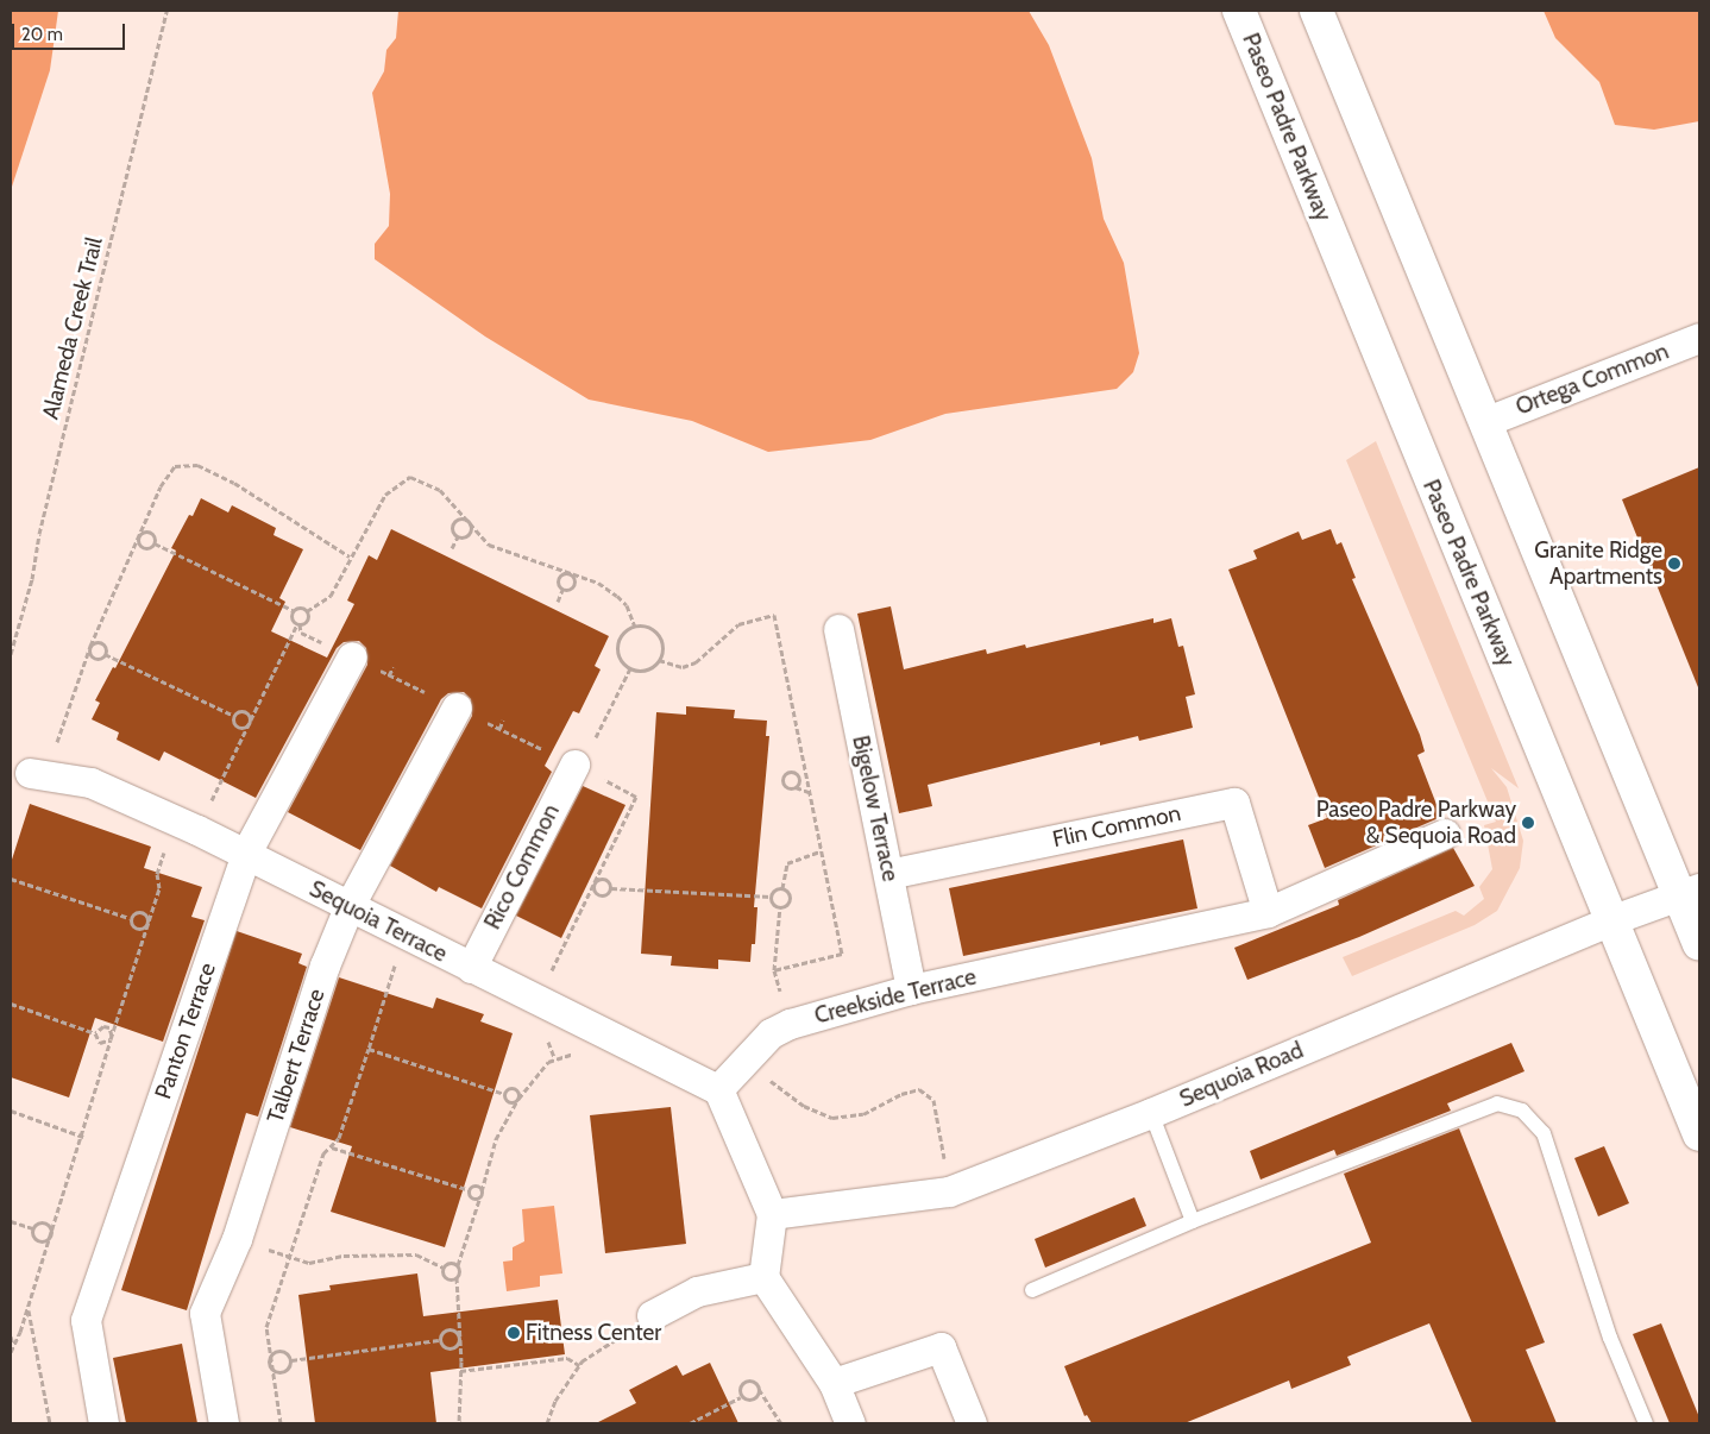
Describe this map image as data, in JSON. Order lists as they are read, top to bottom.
{
  "streets": {
    "main road": ["Paseo Padre Parkway"],
    "street": [
      "Ortega Common",
      "Bigelow Terrace",
      "Flin Common",
      "Rico Common",
      "Sequoia Terrace",
      "Creekside Terrace",
      "Panton Terrace",
      "Talbert Terrace",
      "Sequoia Road"
    ],
    "path": ["Alameda Creek Trail"]
  },
  "crossings": [
    ["Paseo Padre Parkway", "Sequoia Road"],
    ["Bigelow Terrace", "Flin Common"],
    ["Bigelow Terrace", "Creekside Terrace"],
    ["Flin Common", "Creekside Terrace"],
    ["Rico Common", "Sequoia Terrace"],
    ["Sequoia Terrace", "Creekside Terrace"],
    ["Sequoia Terrace", "Panton Terrace"],
    ["Sequoia Terrace", "Talbert Terrace"]
  ],
  "places": ["Granite Ridge Apartments", "Paseo Padre Parkway & Sequoia Road", "Fitness Center"],
  "scale_bar": "20 m"
}
